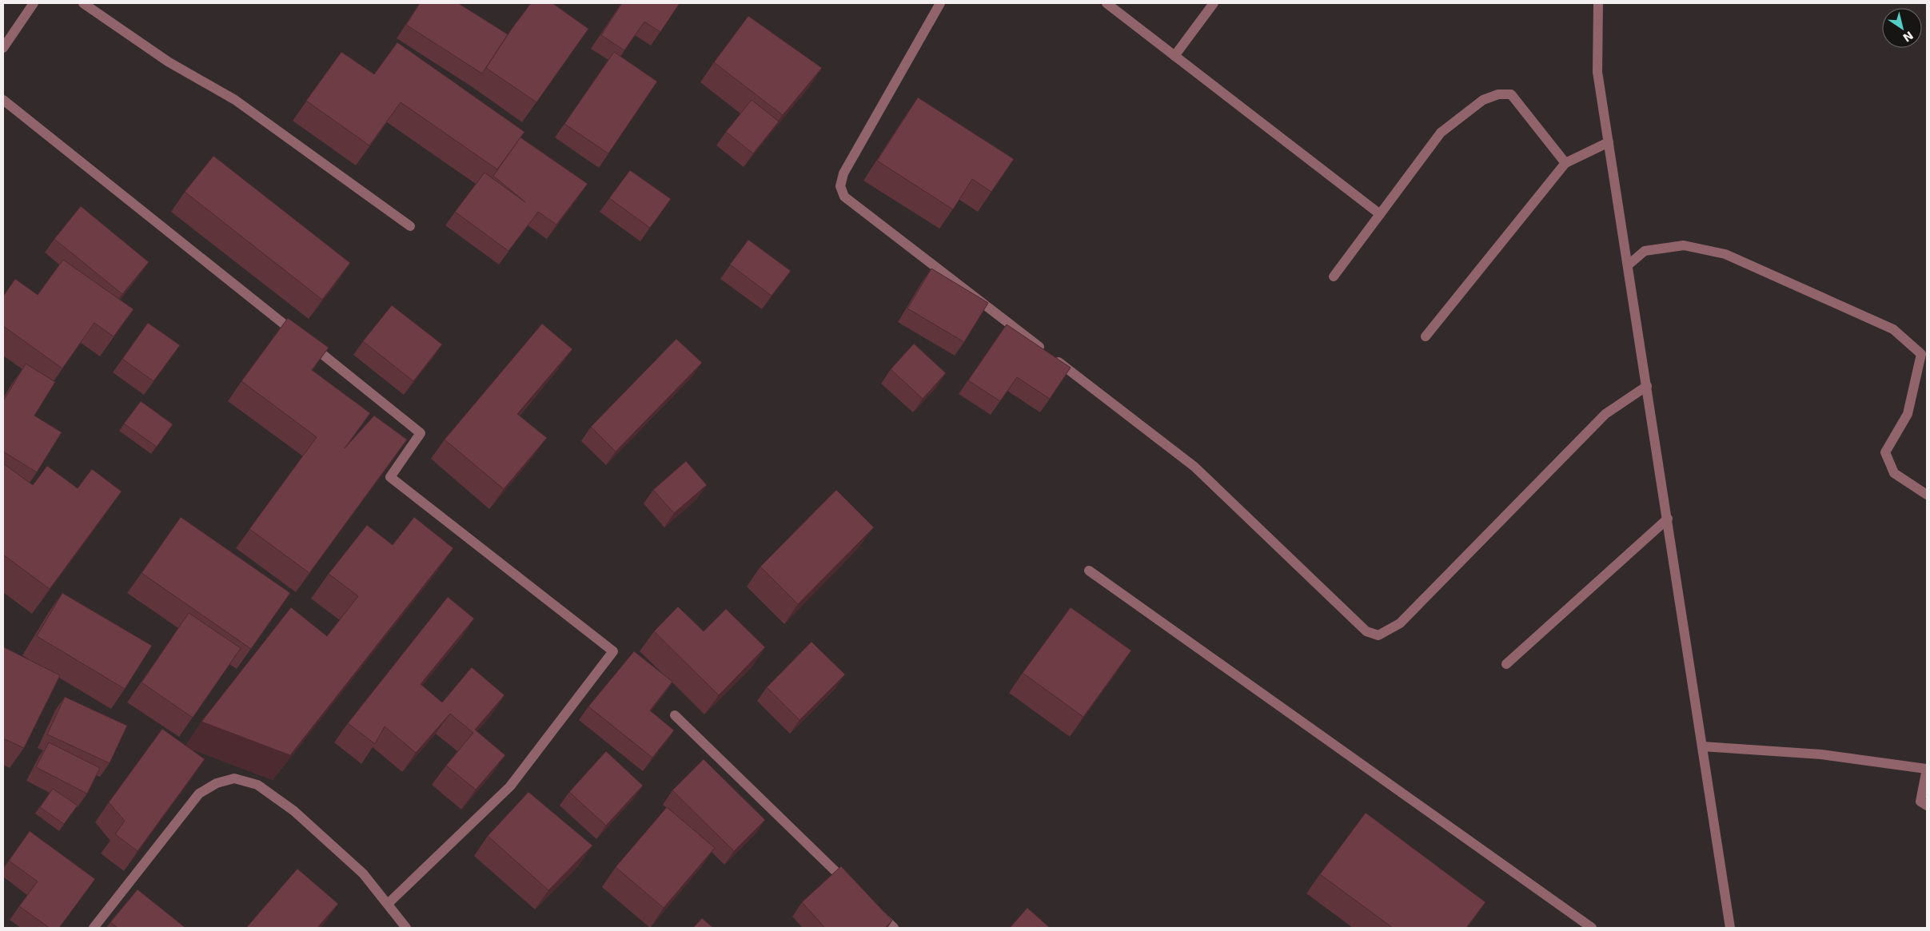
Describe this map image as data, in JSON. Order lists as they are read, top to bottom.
{
  "north": "bottom right"
}
